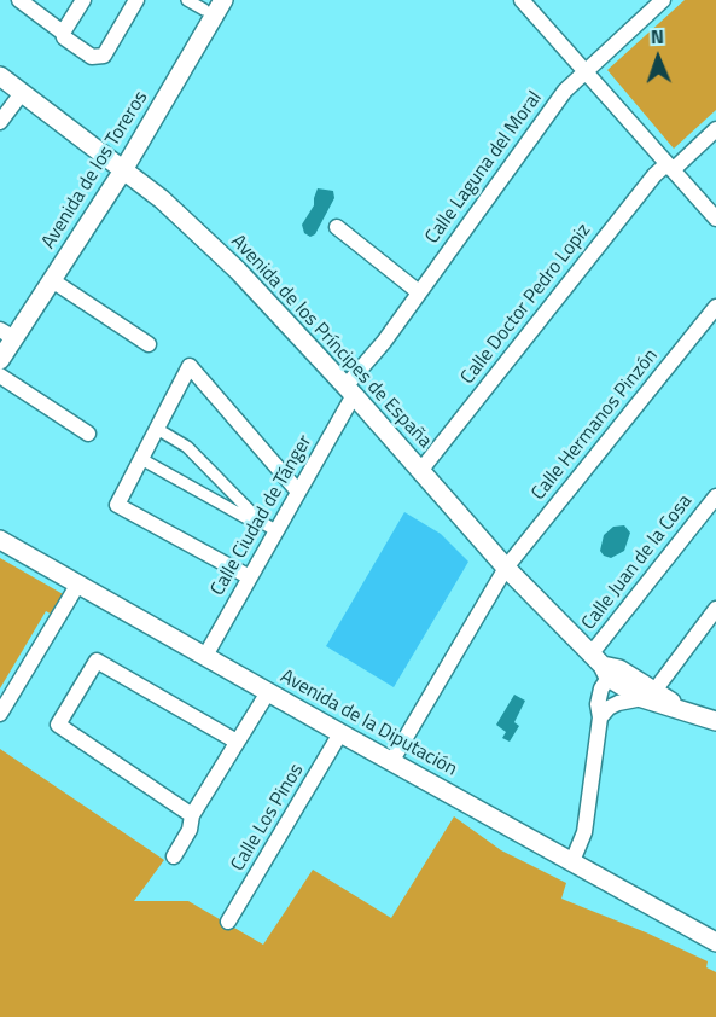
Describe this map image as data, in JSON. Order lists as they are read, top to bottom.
{
  "streets": {
    "street": [
      "Calle Laguna del Moral",
      "Avenida de los Toreros",
      "Calle Doctor Pedro Lopiz",
      "Avenida de los Príncipes de España",
      "Calle Hermanos Pinzón",
      "Calle Ciudad de Tánger",
      "Calle Juan de la Cosa",
      "Avenida de la Diputación",
      "Calle Los Pinos"
    ]
  },
  "crossings": [
    ["Calle Laguna del Moral", "Avenida de los Príncipes de España"],
    ["Calle Laguna del Moral", "Calle Ciudad de Tánger"],
    ["Avenida de los Toreros", "Avenida de los Príncipes de España"],
    ["Calle Doctor Pedro Lopiz", "Avenida de los Príncipes de España"],
    ["Avenida de los Príncipes de España", "Calle Hermanos Pinzón"],
    ["Avenida de los Príncipes de España", "Calle Ciudad de Tánger"],
    ["Avenida de los Príncipes de España", "Calle Juan de la Cosa"],
    ["Calle Hermanos Pinzón", "Avenida de la Diputación"],
    ["Calle Ciudad de Tánger", "Avenida de la Diputación"],
    ["Avenida de la Diputación", "Calle Los Pinos"]
  ],
  "north": "top"
}
